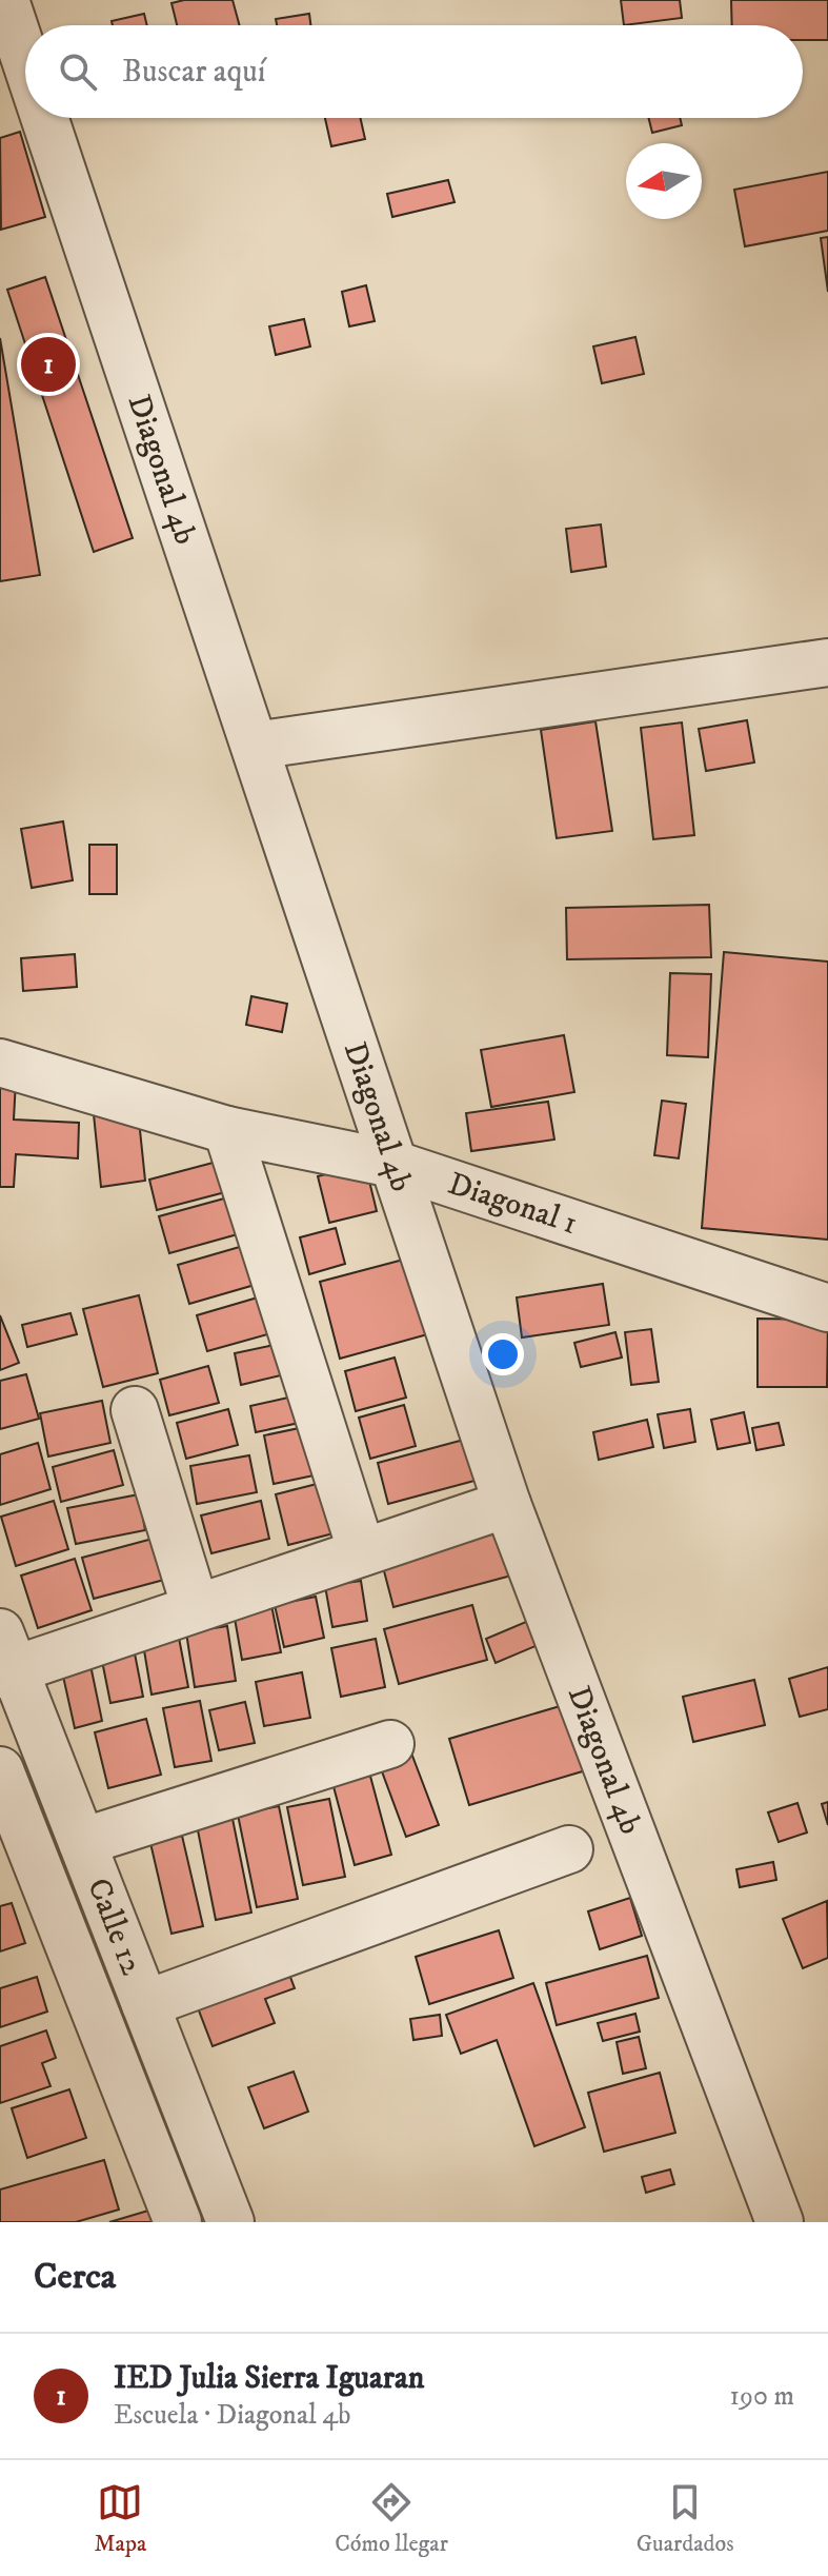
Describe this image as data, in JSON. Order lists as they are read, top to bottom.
{
  "streets": {
    "street": ["Diagonal 4b", "Diagonal 1", "Calle 12"]
  },
  "crossings": [
    ["Diagonal 4b", "Diagonal 1"]
  ],
  "north": "left",
  "page": {
    "search": "Buscar aquí",
    "pins": "1",
    "heading": "Cerca",
    "list": [
      {
        "mark": "1",
        "name": "IED Julia Sierra Iguaran",
        "note": "Escuela · Diagonal 4b",
        "value": "190 m"
      }
    ],
    "nav": ["Mapa", "Cómo llegar", "Guardados"]
  }
}
